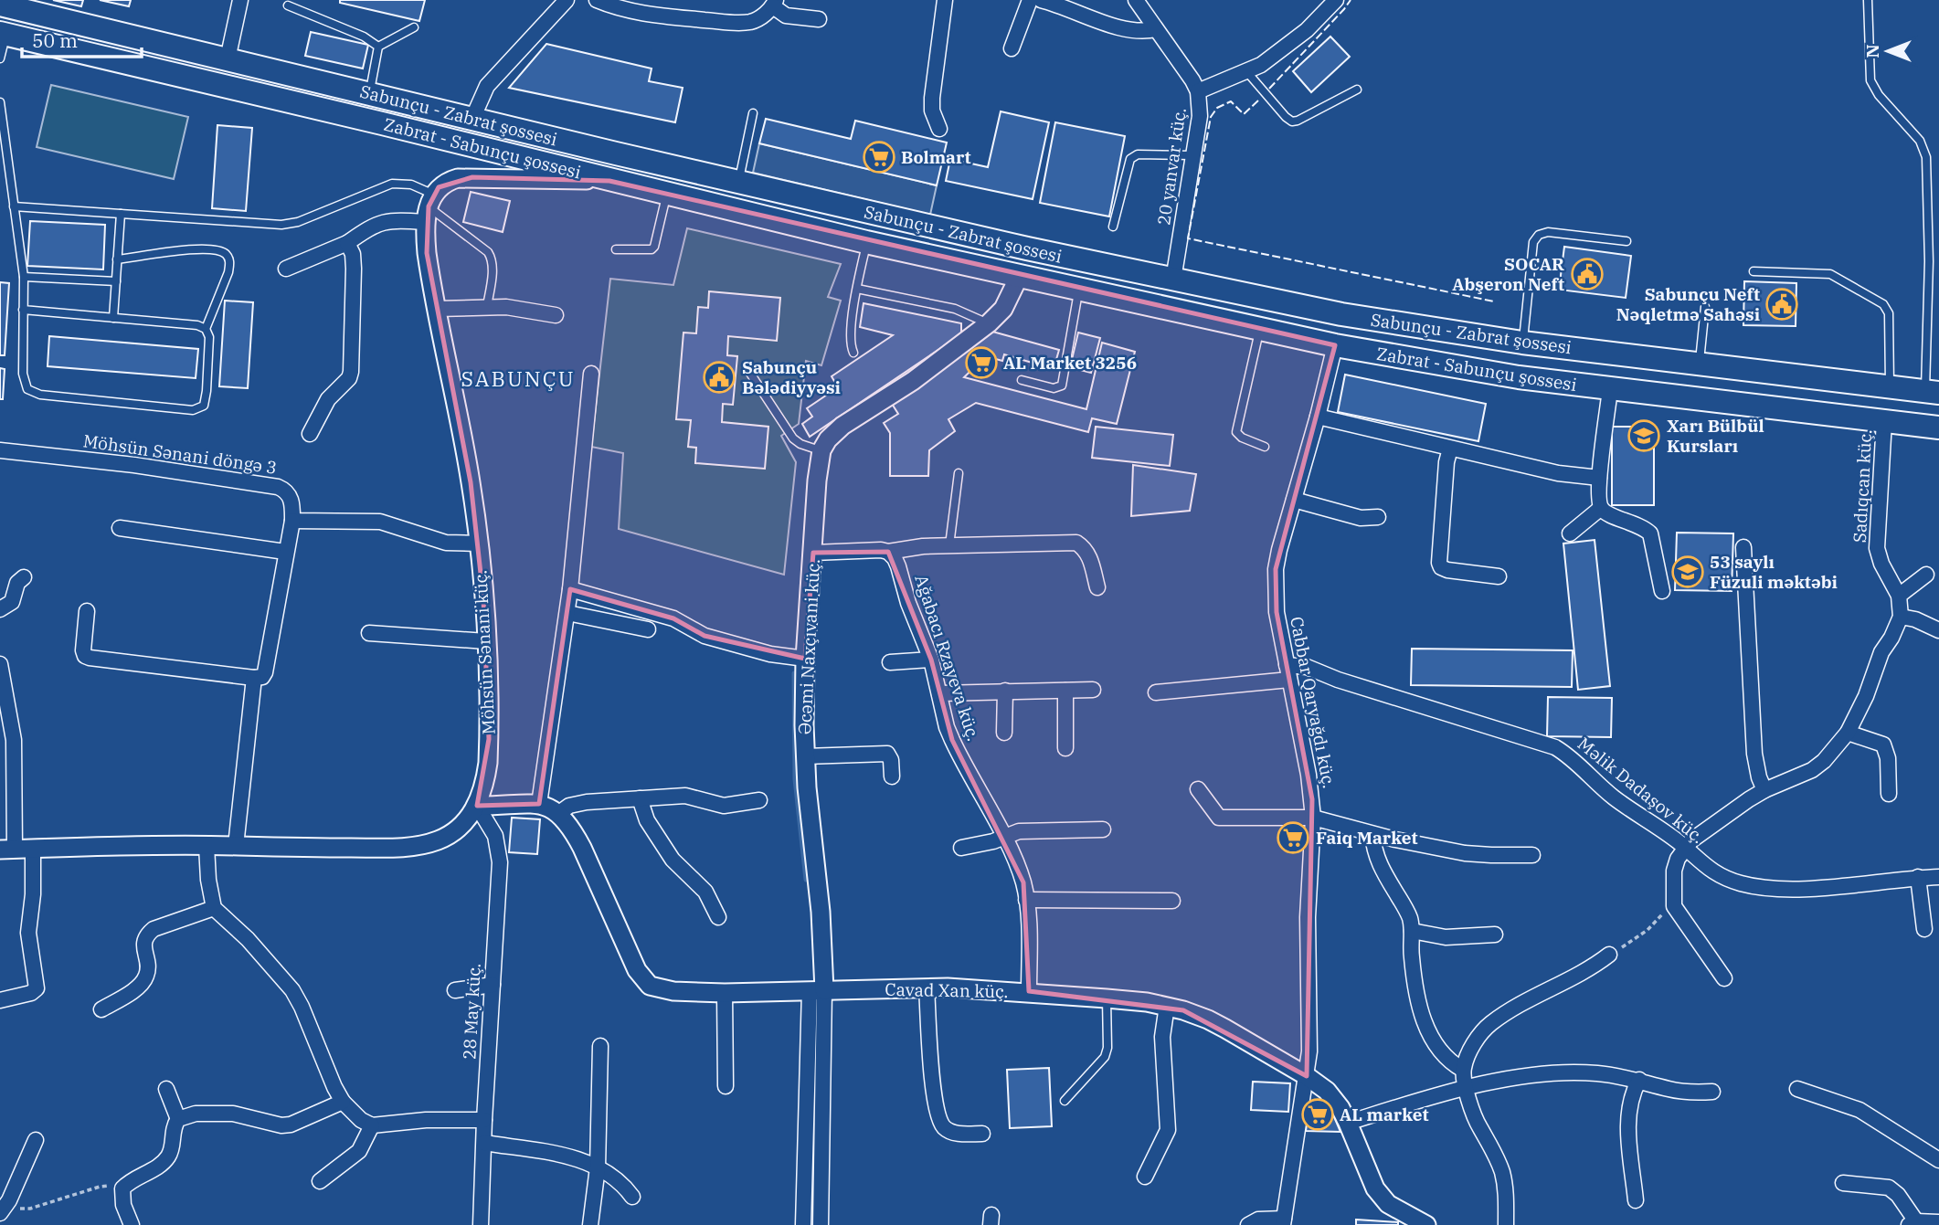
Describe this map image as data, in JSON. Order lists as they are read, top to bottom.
{
  "streets": {
    "main road": ["Sabunçu - Zabrat şossesi", "Zabrat - Sabunçu şossesi"],
    "street": [
      "20 yanvar küç.",
      "Möhsün Sənani döngə 3",
      "Sadıqcan küç.",
      "Əcəmi Naxçıvani küç.",
      "Möhsün Sənani küç.",
      "Ağabacı Rzayeva küç.",
      "Cabbar Qaryağdı küç.",
      "Məlik Dadaşov küç.",
      "Cavad Xan küç.",
      "28 May küç."
    ]
  },
  "crossings": [
    ["Sabunçu - Zabrat şossesi", "20 yanvar küç."],
    ["Zabrat - Sabunçu şossesi", "Sadıqcan küç."],
    ["Zabrat - Sabunçu şossesi", "Cabbar Qaryağdı küç."],
    ["Əcəmi Naxçıvani küç.", "Cavad Xan küç."],
    ["Möhsün Sənani küç.", "28 May küç."],
    ["Ağabacı Rzayeva küç.", "Cavad Xan küç."],
    ["Cabbar Qaryağdı küç.", "Məlik Dadaşov küç."],
    ["Cabbar Qaryağdı küç.", "Cavad Xan küç."]
  ],
  "districts": ["SABUNÇU"],
  "places": {
    "supermarket": [
      "Bolmart",
      "AL Market 3256",
      "Faiq Market",
      "AL market"
    ],
    "public building": ["SOCAR Abşeron Neft", "Sabunçu Neft Nəqletmə Sahəsi", "Sabunçu Bələdiyyəsi"],
    "school or university": ["Xarı Bülbül Kursları", "53 saylı Füzuli məktəbi"]
  },
  "scale_bar": "50 m",
  "north": "left"
}
